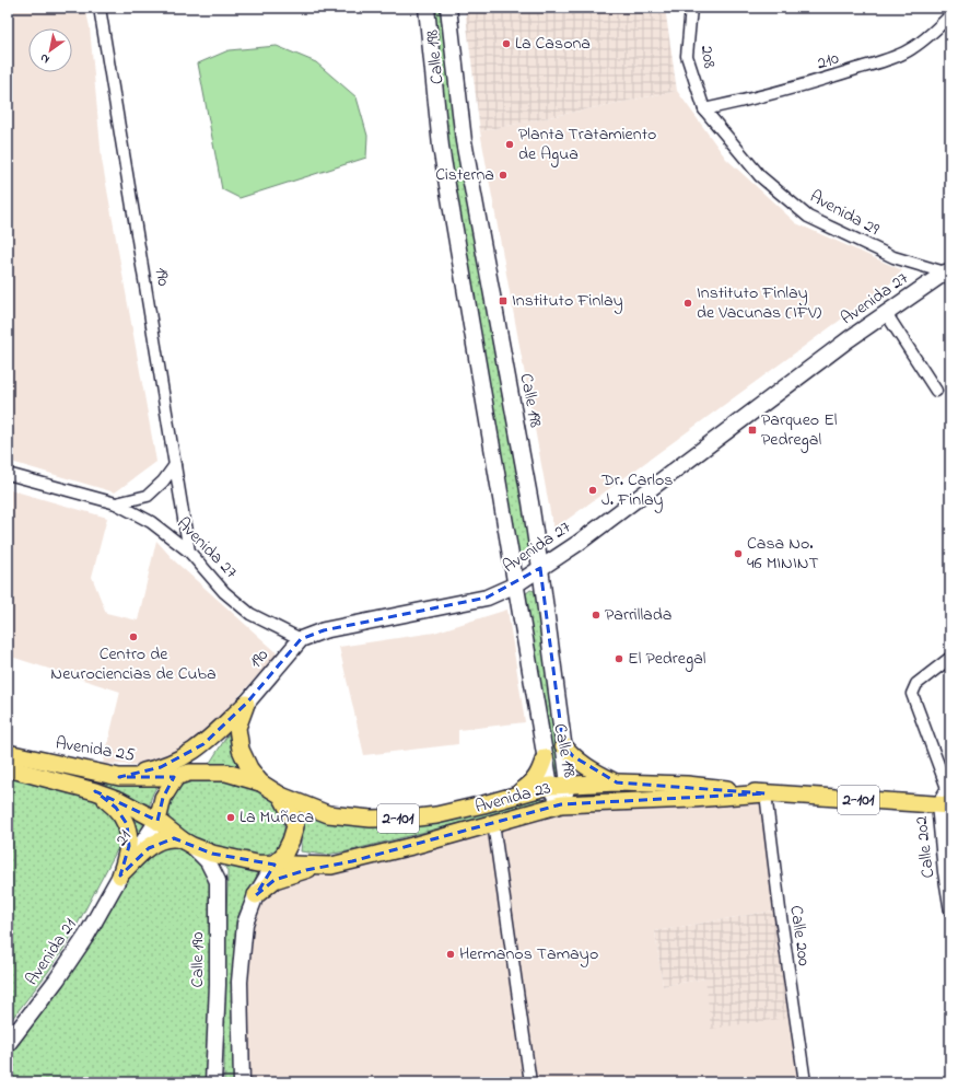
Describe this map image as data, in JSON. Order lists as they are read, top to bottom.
{
  "streets": {
    "main road": [
      "Calle 198",
      "190",
      "Avenida 27",
      "Avenida 25",
      "Avenida 23",
      "2-101",
      "21",
      "Avenida 21",
      "Calle 190"
    ],
    "street": [
      "208",
      "210",
      "Avenida 29",
      "Calle 202",
      "Calle 200"
    ]
  },
  "crossings": [
    ["Calle 198", "Avenida 27"],
    ["Calle 198", "Avenida 23"],
    ["208", "210"],
    ["208", "Avenida 29"],
    ["210", "Avenida 29"],
    ["Avenida 29", "Avenida 27"],
    ["190", "Avenida 27"],
    ["Avenida 25", "Avenida 23"],
    ["Avenida 25", "21"],
    ["Avenida 25", "Calle 190"],
    ["Avenida 23", "21"],
    ["Avenida 23", "Calle 202"],
    ["Avenida 23", "Calle 200"],
    ["Avenida 23", "Calle 190"],
    ["21", "Avenida 21"],
    ["21", "Calle 190"]
  ],
  "places": {
    "other": [
      "La Casona",
      "Planta Tratamiento de Agua",
      "Cisterna",
      "Instituto Finlay de Vacunas (IFV)",
      "Dr. Carlos J. Finlay",
      "Casa No. 46 MININT",
      "Parrillada",
      "Centro de Neurociencias de Cuba",
      "El Pedregal",
      "La Muñeca",
      "Hermanos Tamayo"
    ],
    "transit": ["Instituto Finlay", "Parqueo El Pedregal"]
  },
  "north": "bottom left"
}
